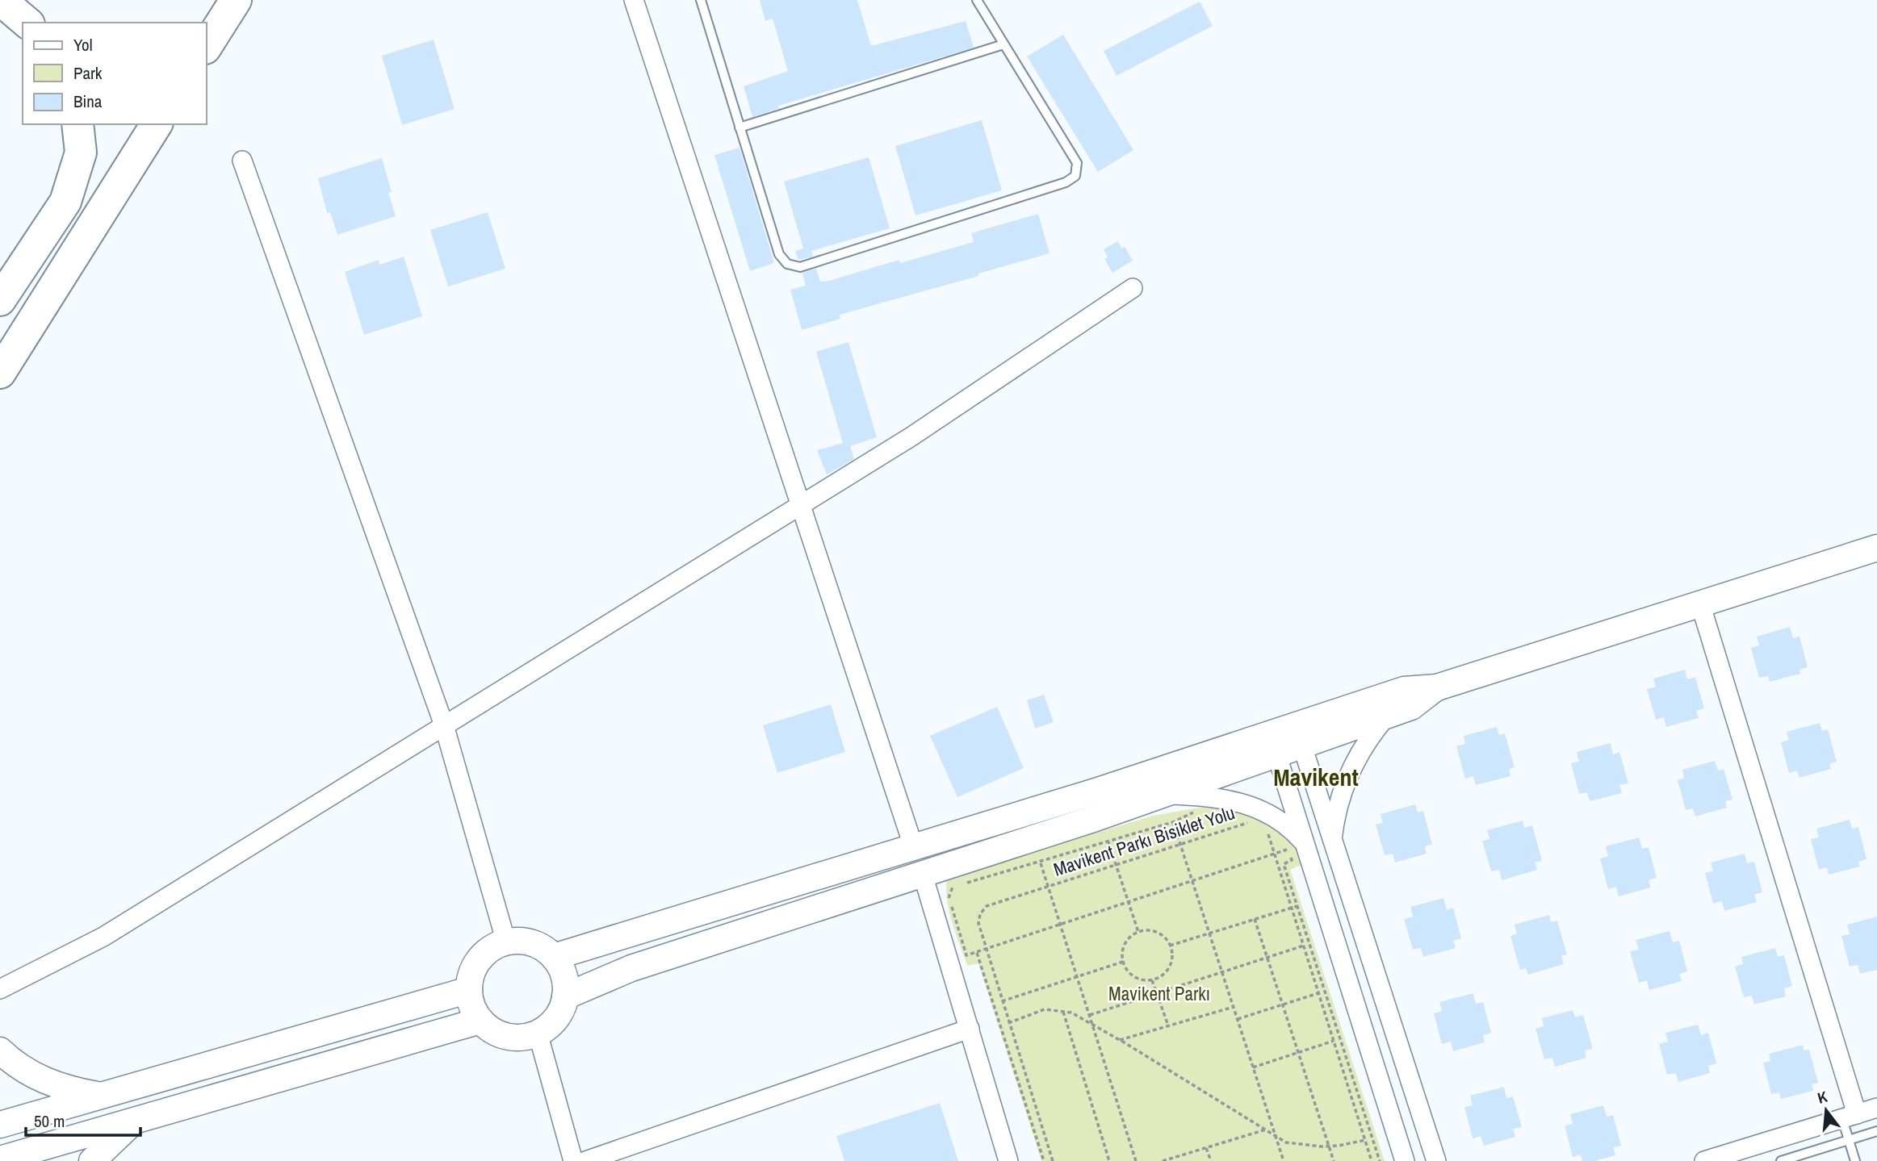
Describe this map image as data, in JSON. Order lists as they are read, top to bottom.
{
  "streets": {
    "path": ["Mavikent Parkı Bisiklet Yolu"]
  },
  "districts": ["Mavikent"],
  "parks": ["Mavikent Parkı"],
  "legend": ["Yol", "Park", "Bina"],
  "scale_bar": "50 m",
  "north": "top"
}
